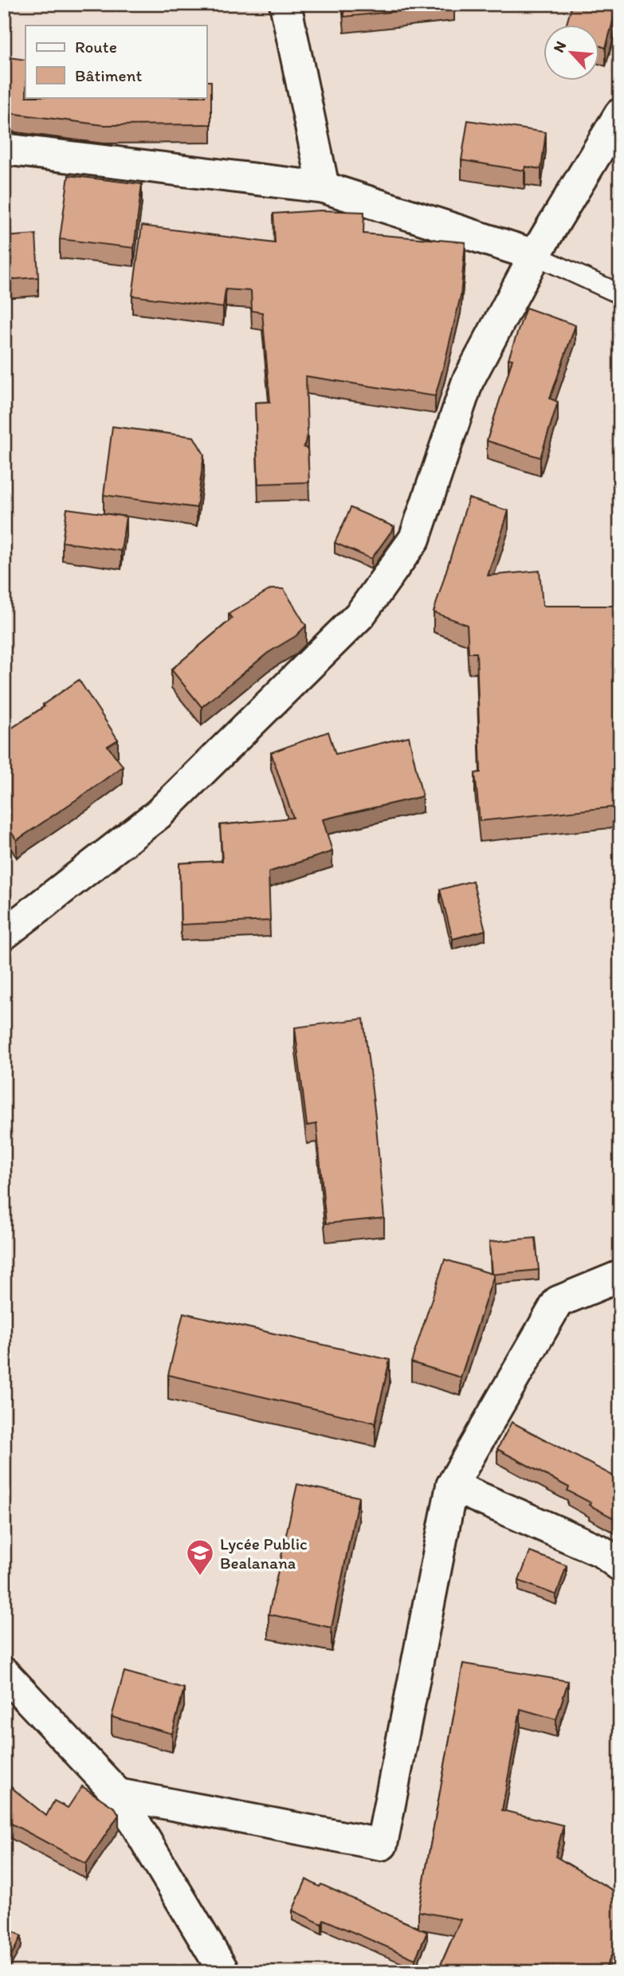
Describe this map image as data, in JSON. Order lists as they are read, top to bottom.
{
  "places": {
    "school or university": ["Lycée Public Bealanana"]
  },
  "legend": ["Route", "Bâtiment"],
  "north": "top left"
}
